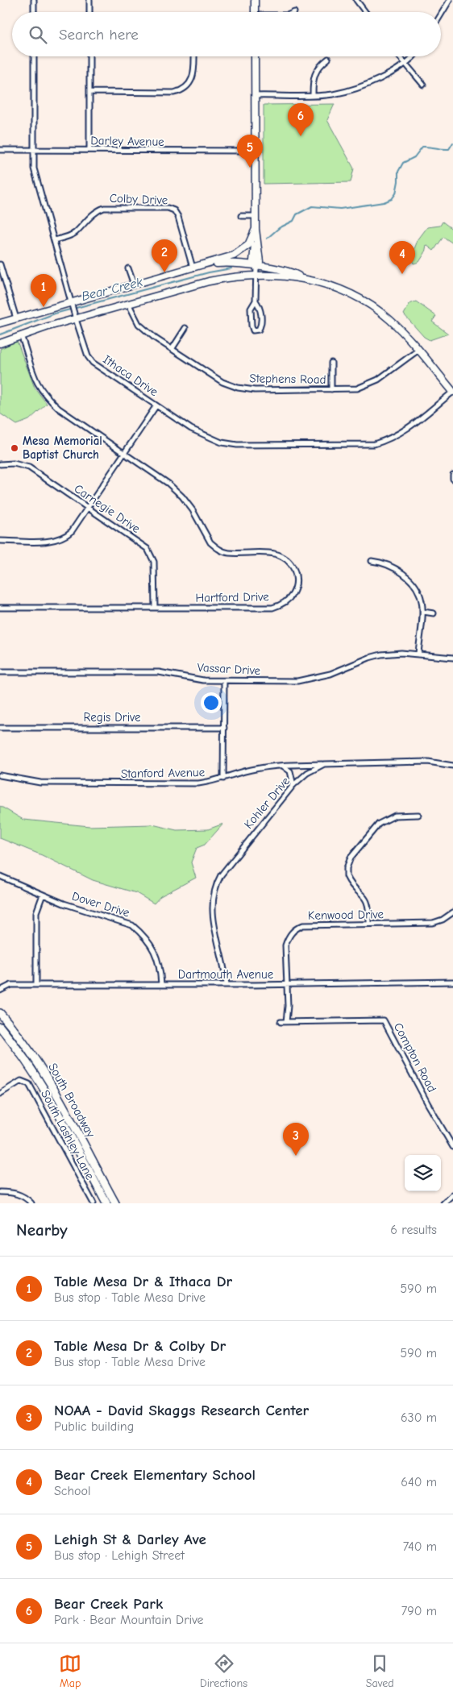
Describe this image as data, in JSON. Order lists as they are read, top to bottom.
{
  "streets": {
    "main road": ["South Broadway"],
    "street": [
      "Darley Avenue",
      "Colby Drive",
      "Ithaca Drive",
      "Stephens Road",
      "Carnegie Drive",
      "Hartford Drive",
      "Vassar Drive",
      "Regis Drive",
      "Stanford Avenue",
      "Kohler Drive",
      "Dover Drive",
      "Kenwood Drive",
      "Dartmouth Avenue",
      "Compton Road",
      "South Lashley Lane"
    ]
  },
  "crossings": [
    ["Darley Avenue", "Ithaca Drive"],
    ["Colby Drive", "Ithaca Drive"],
    ["Carnegie Drive", "Hartford Drive"],
    ["Stanford Avenue", "Kohler Drive"],
    ["Kohler Drive", "Dartmouth Avenue"],
    ["Dover Drive", "Dartmouth Avenue"],
    ["Kenwood Drive", "Dartmouth Avenue"]
  ],
  "water": ["Bear Creek"],
  "places": ["Mesa Memorial Baptist Church"],
  "page": {
    "search": "Search here",
    "pins": [
      "6",
      "5",
      "2",
      "4",
      "1",
      "3"
    ],
    "heading": ["Nearby", "6 results"],
    "list": [
      {
        "mark": "1",
        "name": "Table Mesa Dr & Ithaca Dr",
        "note": "Bus stop · Table Mesa Drive",
        "value": "590 m"
      },
      {
        "mark": "2",
        "name": "Table Mesa Dr & Colby Dr",
        "note": "Bus stop · Table Mesa Drive",
        "value": "590 m"
      },
      {
        "mark": "3",
        "name": "NOAA - David Skaggs Research Center",
        "note": "Public building",
        "value": "630 m"
      },
      {
        "mark": "4",
        "name": "Bear Creek Elementary School",
        "note": "School",
        "value": "640 m"
      },
      {
        "mark": "5",
        "name": "Lehigh St & Darley Ave",
        "note": "Bus stop · Lehigh Street",
        "value": "740 m"
      },
      {
        "mark": "6",
        "name": "Bear Creek Park",
        "note": "Park · Bear Mountain Drive",
        "value": "790 m"
      }
    ],
    "nav": ["Map", "Directions", "Saved"]
  }
}
